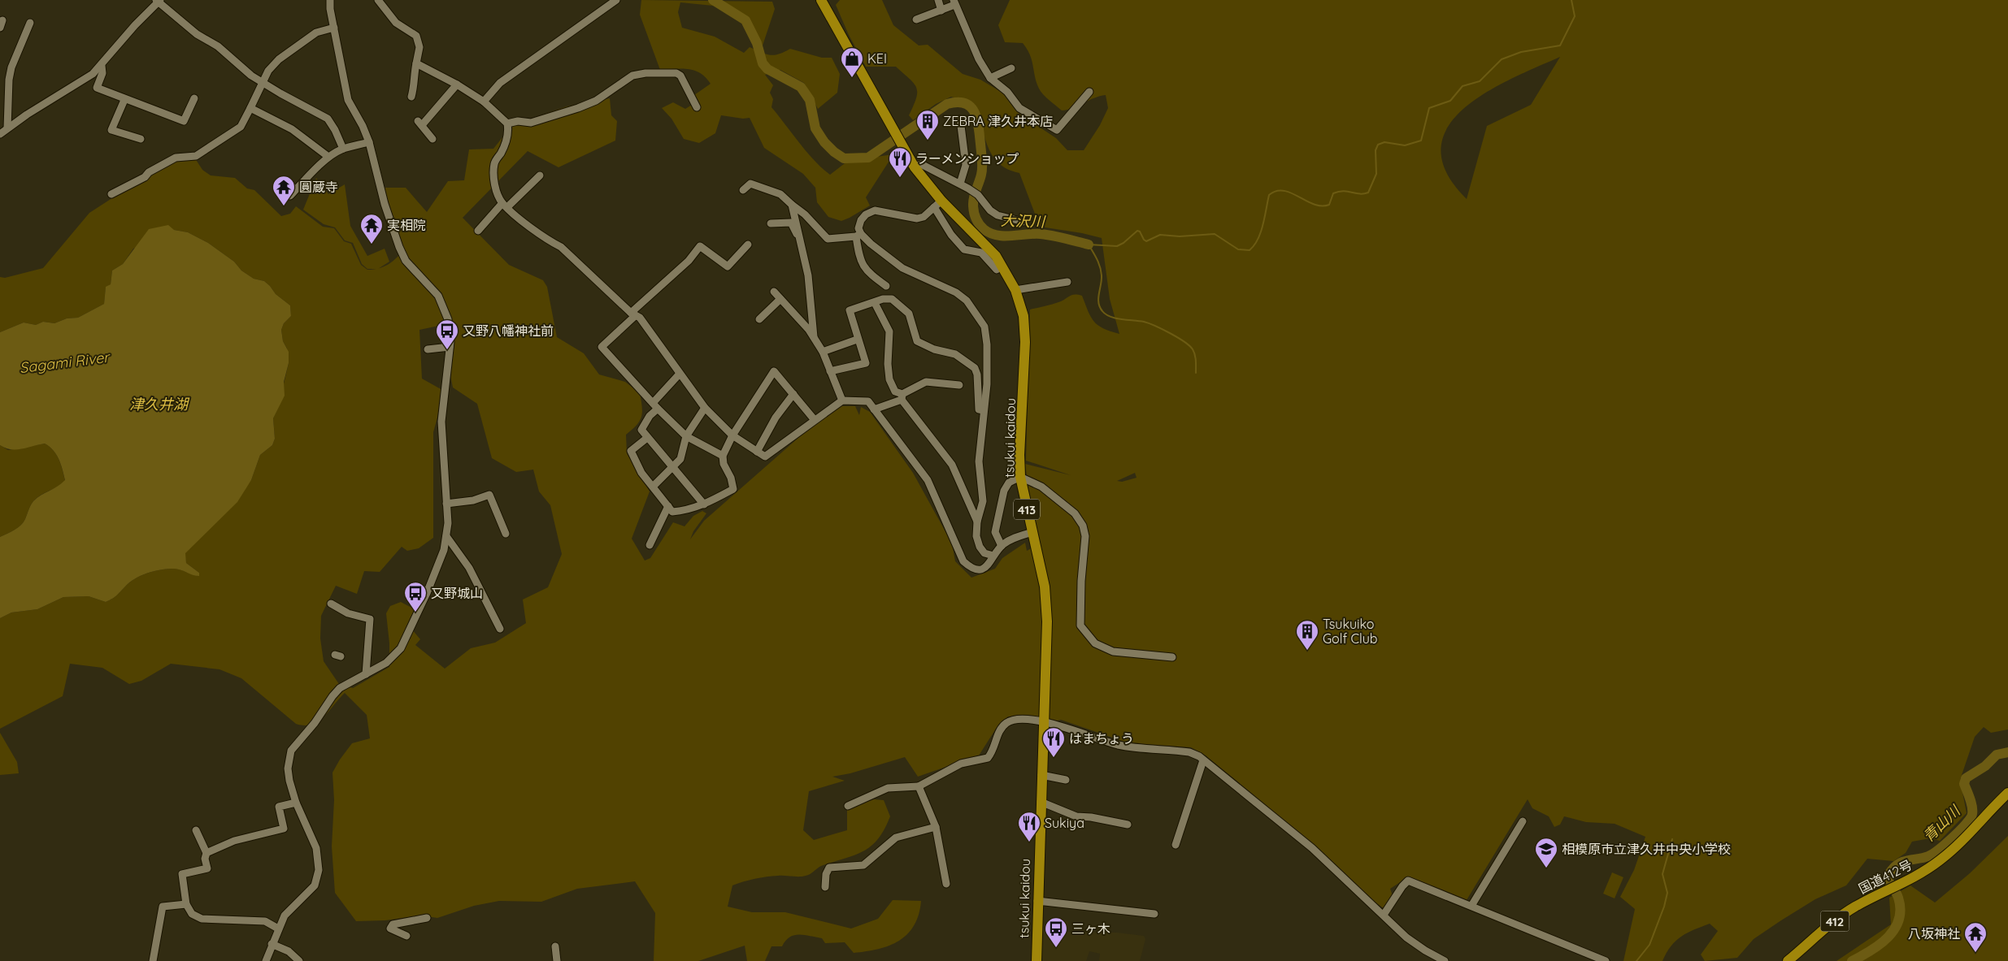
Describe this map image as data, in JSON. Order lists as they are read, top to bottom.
{
  "streets": {
    "highway": [
      "tsukui kaidou",
      "413",
      "国道412号",
      "412"
    ]
  },
  "water": [
    "大沢川",
    "Sagami River",
    "津久井湖",
    "青山川"
  ],
  "places": {
    "shop": ["KEI"],
    "building": ["ZEBRA 津久井本店", "Tsukuiko Golf Club"],
    "restaurant": ["ラーメンショップ", "はまちょう", "Sukiya"],
    "temple": ["圓蔵寺", "実相院", "八坂神社"],
    "bus stop": ["又野八幡神社前", "又野城山", "三ヶ木"],
    "school or university": ["相模原市立津久井中央小学校"]
  }
}
